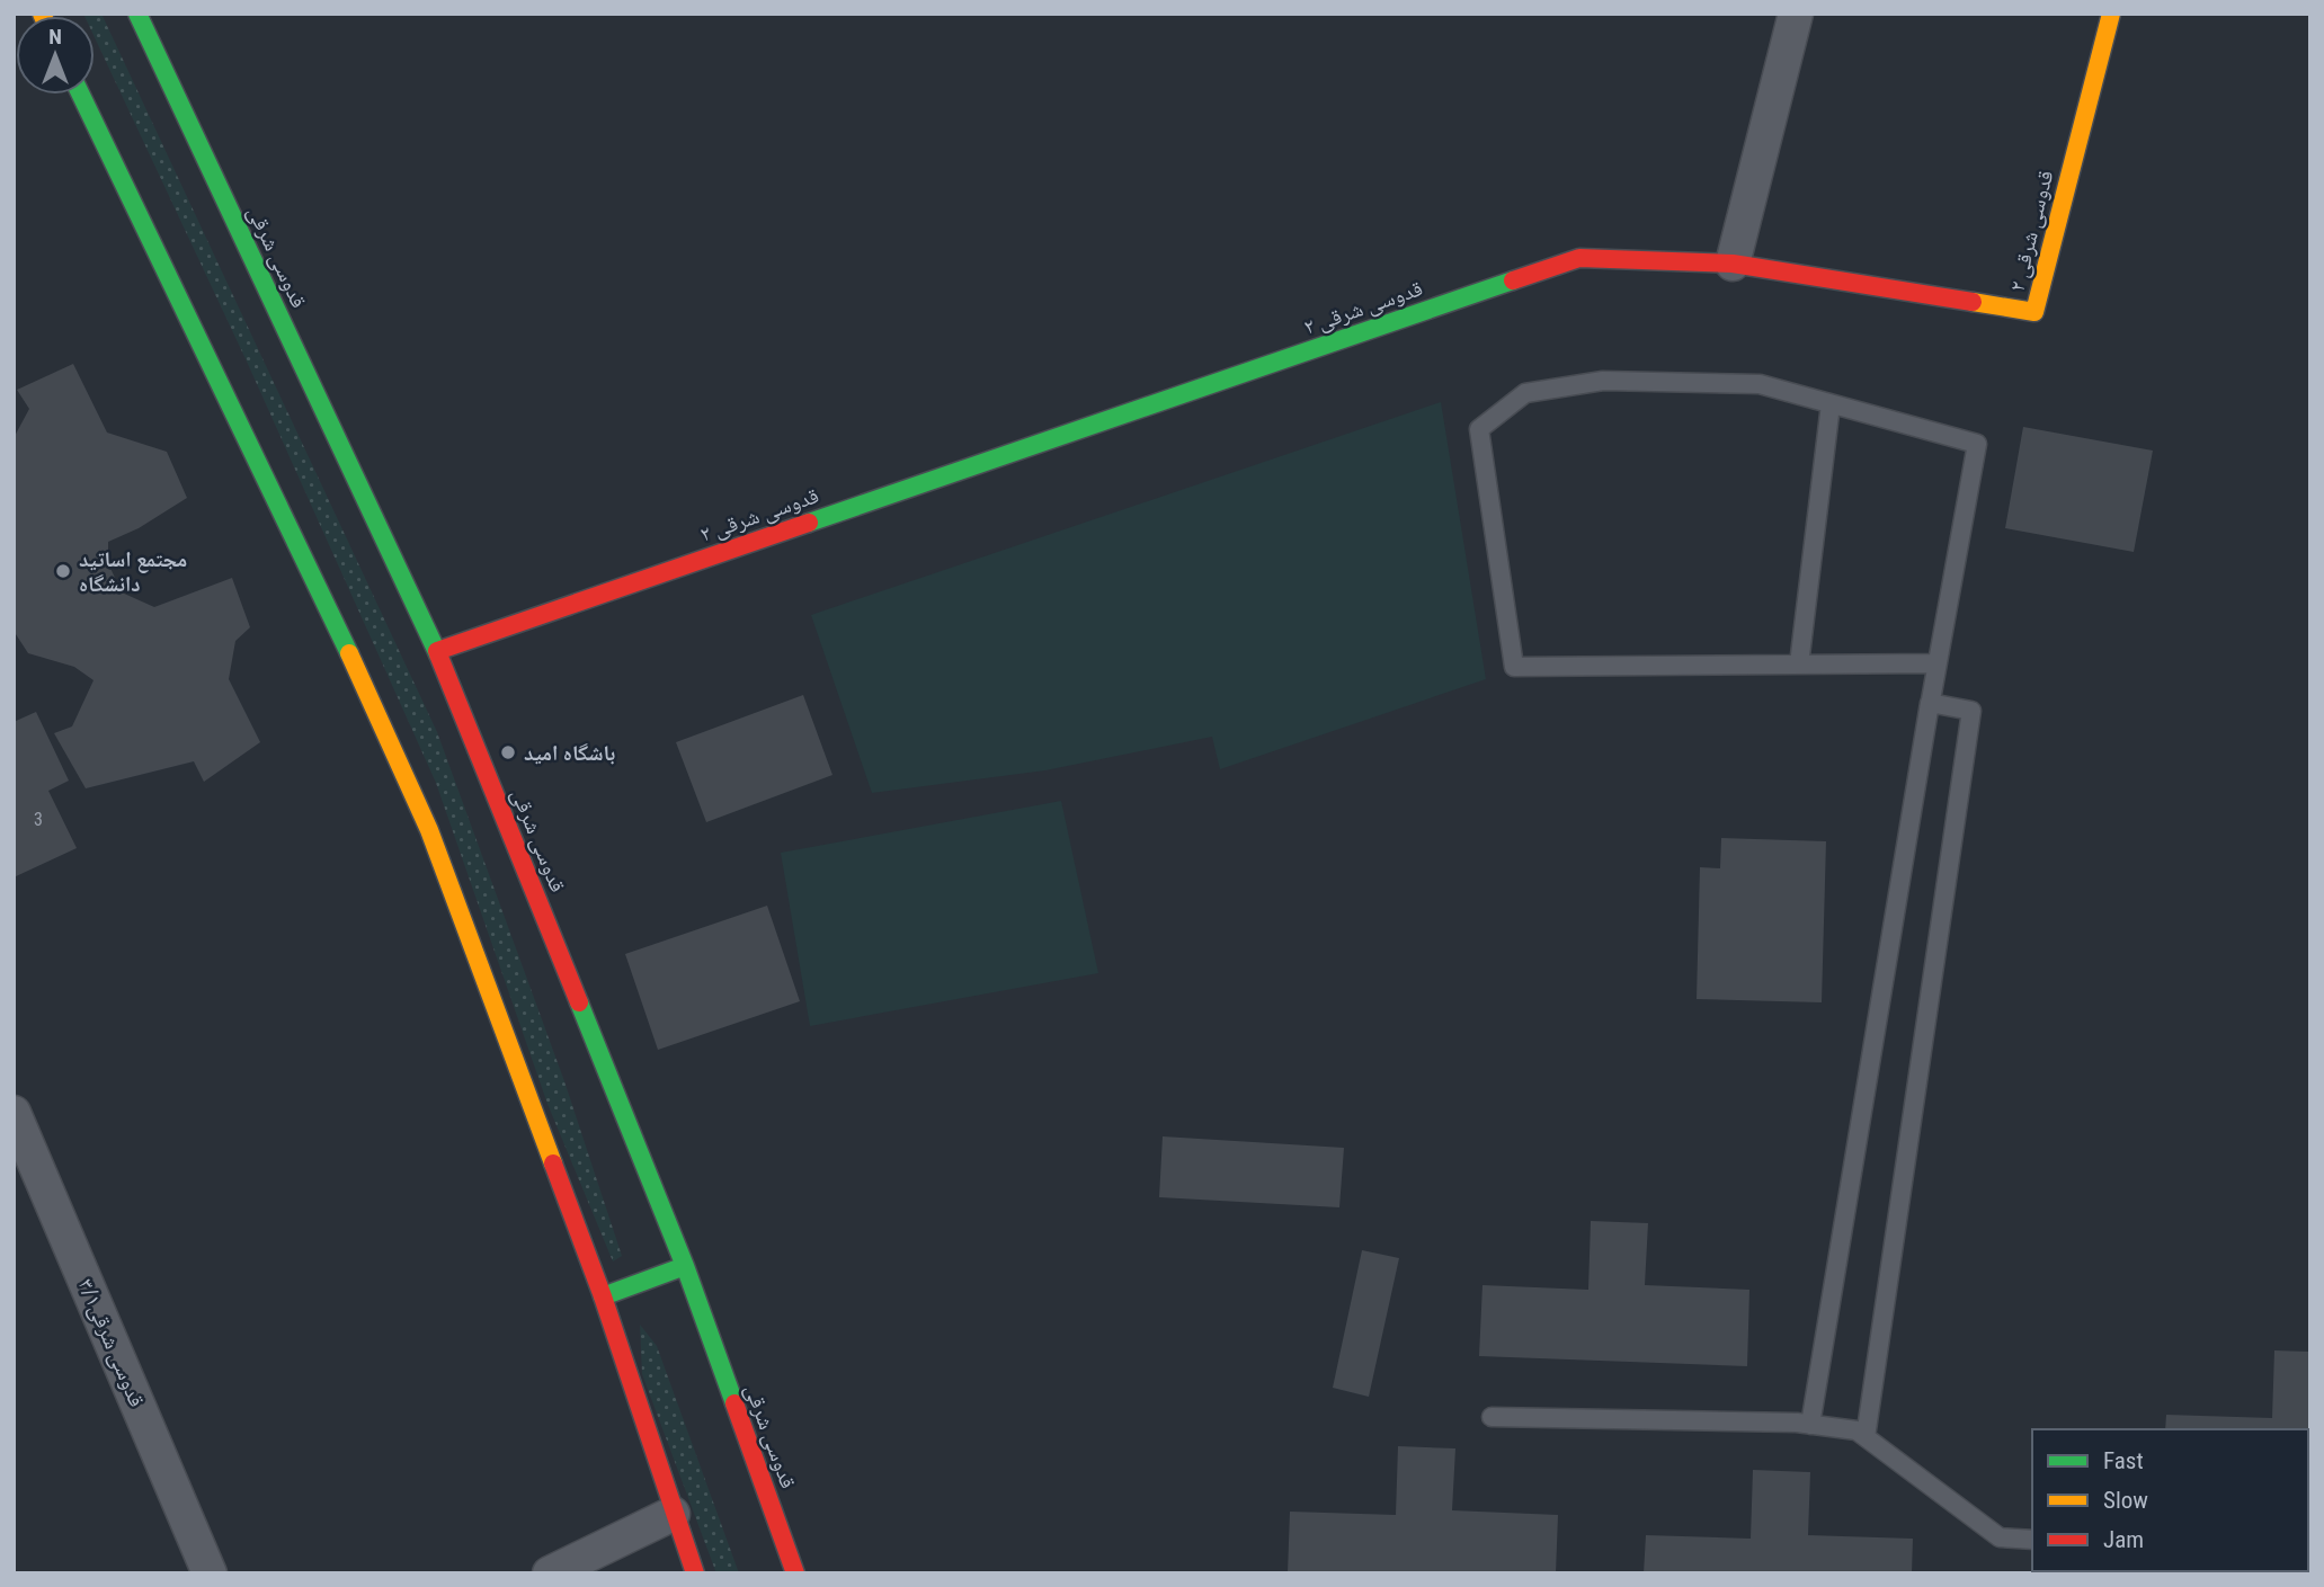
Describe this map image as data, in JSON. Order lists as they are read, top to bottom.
{
  "streets": {
    "main road": ["قدوسی شرقی ۲", "قدوسی شرقی"],
    "street": ["قدوسی شرقی۳/۱"]
  },
  "crossings": [
    ["قدوسی شرقی ۲", "قدوسی شرقی"]
  ],
  "places": ["مجتمع اساتید دانشگاه", "باشگاه امید"],
  "house_numbers": ["3"],
  "legend": ["Fast", "Slow", "Jam"],
  "north": "top"
}
